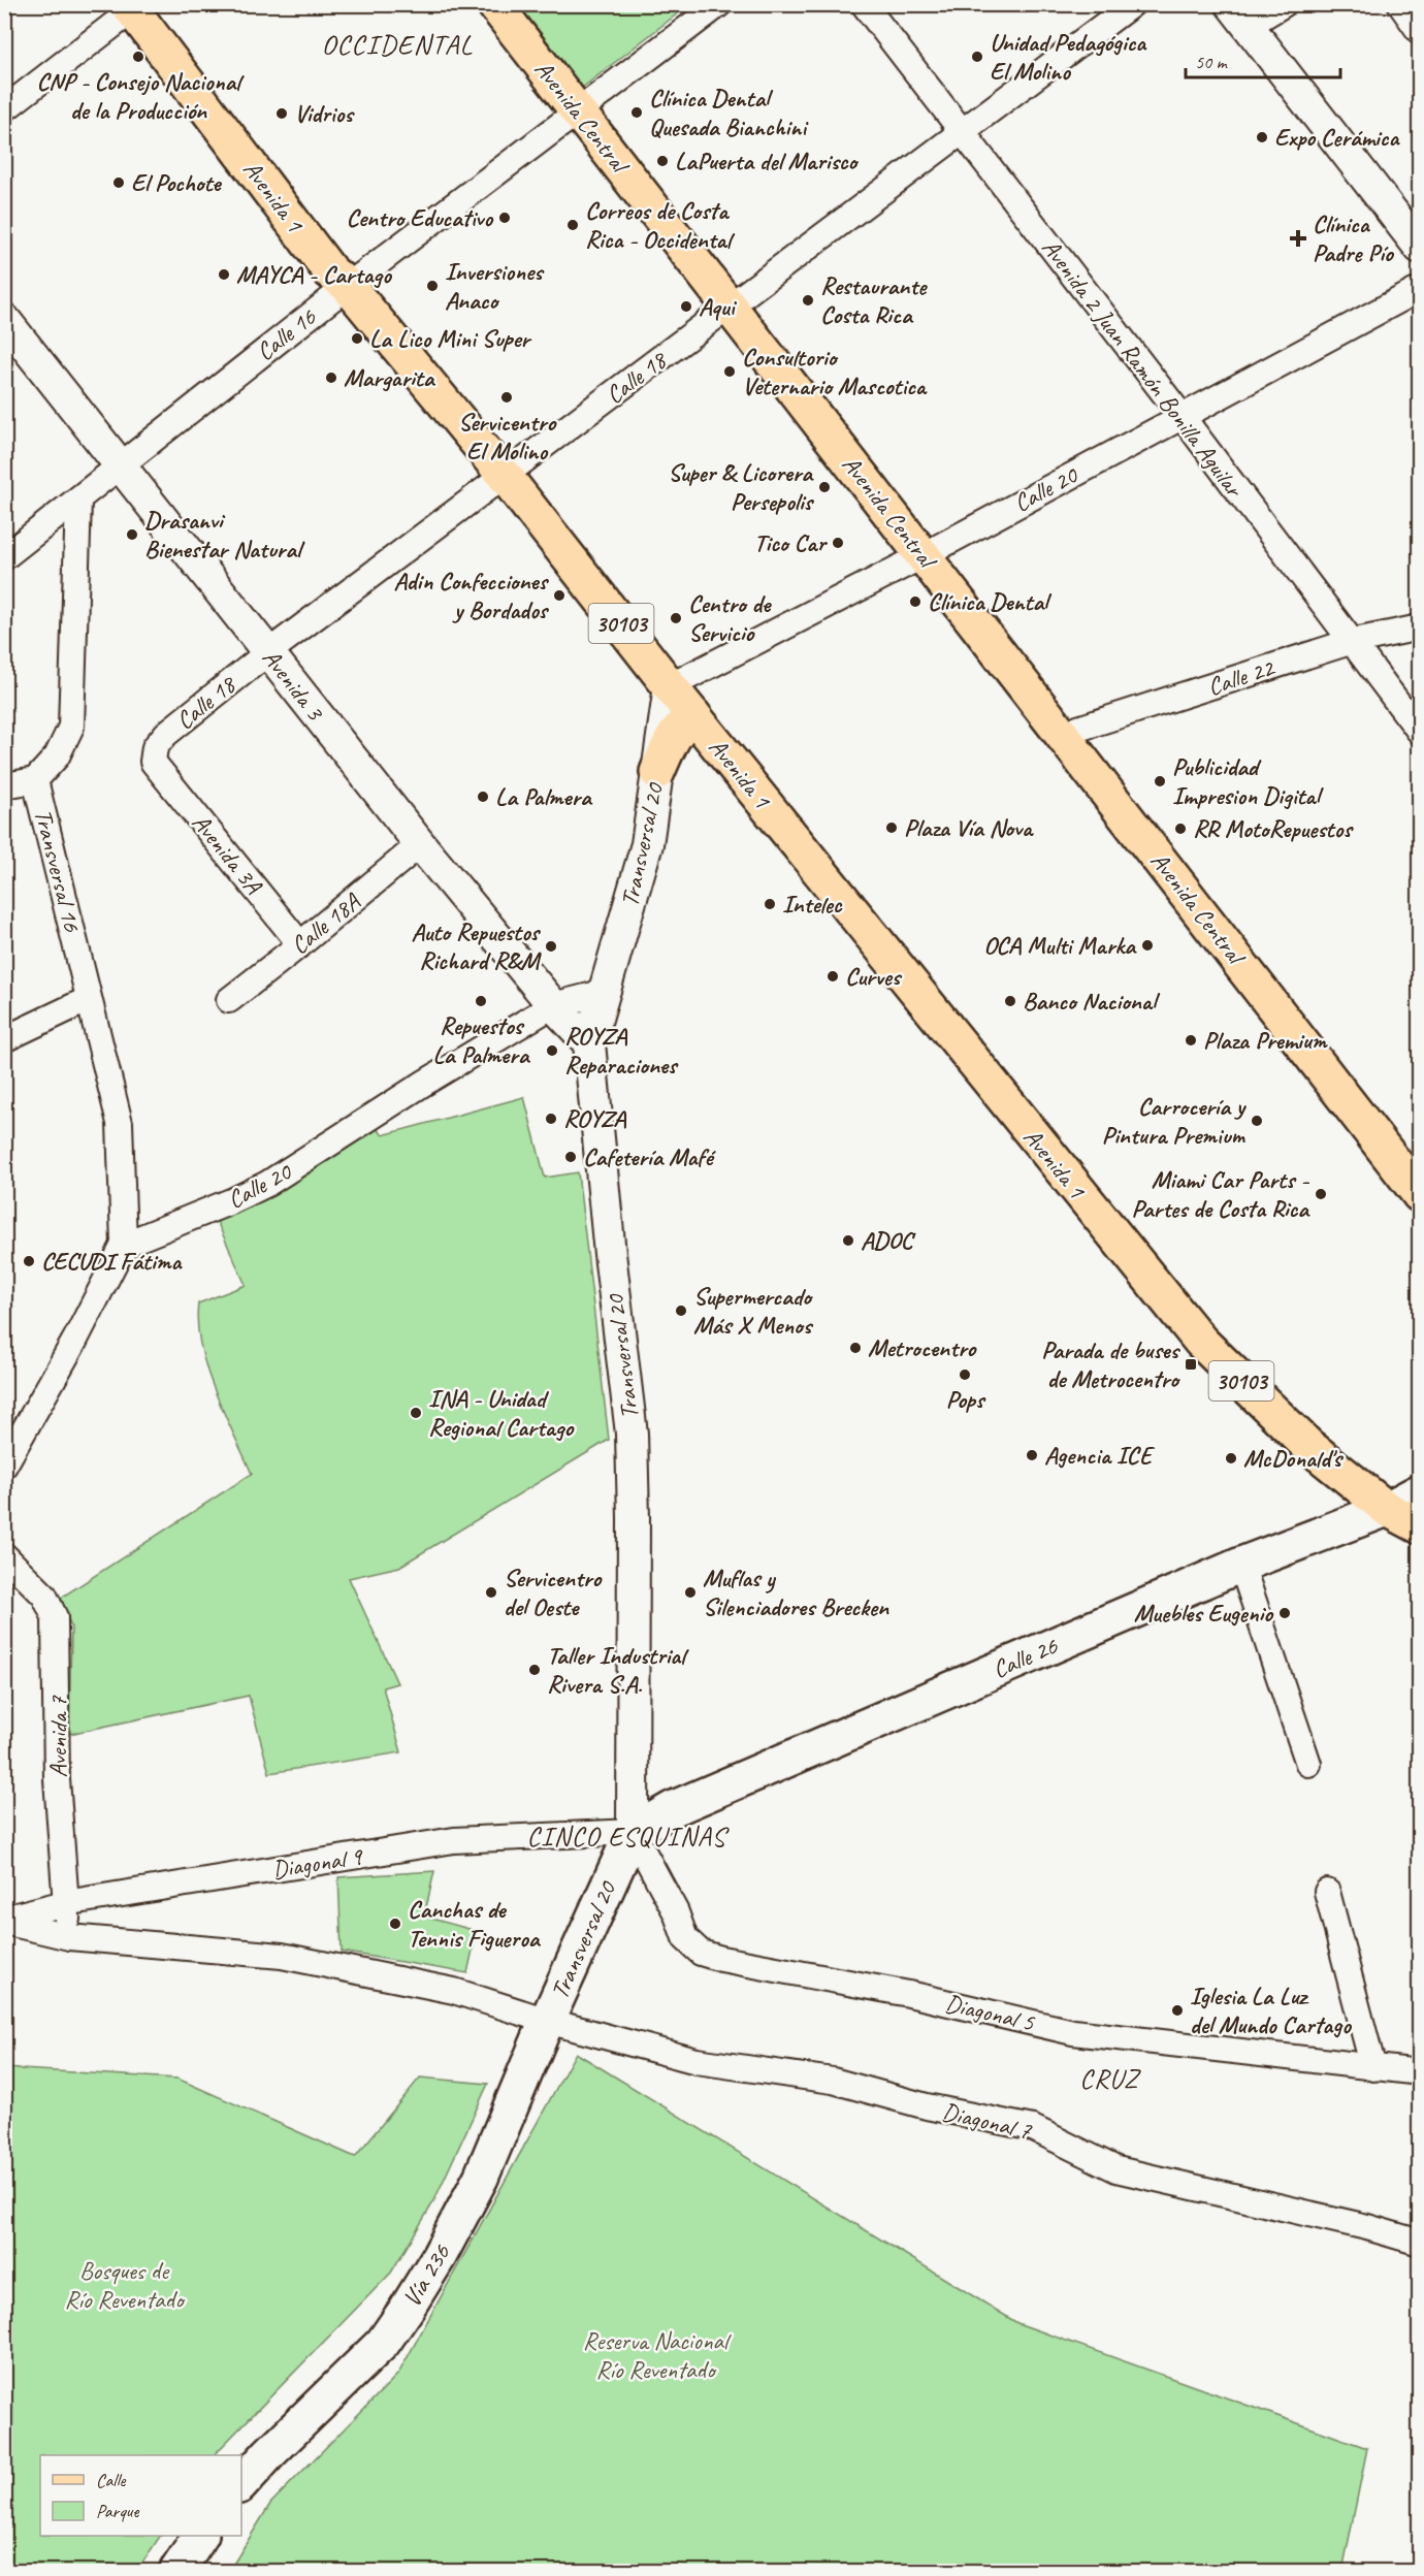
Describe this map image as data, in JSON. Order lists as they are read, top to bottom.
{
  "streets": {
    "main road": [
      "Avenida Central",
      "Avenida 1",
      "30103",
      "Transversal 20",
      "Calle 26",
      "Vía 236"
    ],
    "street": [
      "Calle 16",
      "Avenida 2 Juan Ramón Bonilla Aguilar",
      "Calle 18",
      "Calle 20",
      "Calle 22",
      "Avenida 3",
      "Avenida 3A",
      "Transversal 16",
      "Calle 18A",
      "Avenida 7",
      "Diagonal 9",
      "Diagonal 5",
      "Diagonal 7"
    ]
  },
  "crossings": [
    ["Avenida Central", "Calle 16"],
    ["Avenida Central", "Calle 18"],
    ["Avenida Central", "Calle 20"],
    ["Avenida Central", "Calle 22"],
    ["Avenida 1", "Calle 16"],
    ["Avenida 1", "Calle 18"],
    ["Avenida 1", "Calle 20"],
    ["Avenida 1", "Transversal 20"],
    ["Avenida 1", "Calle 26"],
    ["Calle 16", "Avenida 3"],
    ["Calle 16", "Transversal 16"],
    ["Avenida 2 Juan Ramón Bonilla Aguilar", "Calle 18"],
    ["Avenida 2 Juan Ramón Bonilla Aguilar", "Calle 20"],
    ["Avenida 2 Juan Ramón Bonilla Aguilar", "Calle 22"],
    ["Calle 18", "Avenida 3"],
    ["Calle 18", "Avenida 3A"],
    ["Calle 20", "Avenida 3"],
    ["Calle 20", "Transversal 20"],
    ["Calle 20", "Transversal 16"],
    ["Avenida 3", "Transversal 20"],
    ["Avenida 3", "Calle 18A"],
    ["Transversal 20", "Calle 26"],
    ["Transversal 20", "Diagonal 9"],
    ["Transversal 20", "Diagonal 5"],
    ["Transversal 20", "Diagonal 7"],
    ["Transversal 20", "Vía 236"],
    ["Avenida 3A", "Calle 18A"],
    ["Calle 26", "Diagonal 9"],
    ["Calle 26", "Diagonal 5"],
    ["Avenida 7", "Diagonal 9"],
    ["Avenida 7", "Diagonal 7"],
    ["Diagonal 9", "Diagonal 5"],
    ["Diagonal 9", "Diagonal 7"],
    ["Diagonal 7", "Vía 236"]
  ],
  "districts": ["OCCIDENTAL", "CINCO ESQUINAS", "CRUZ"],
  "parks": ["Bosques de Río Reventado", "Reserva Nacional Río Reventado"],
  "places": {
    "other": [
      "CNP - Consejo Nacional de la Producción",
      "Unidad Pedagógica El Molino",
      "Clínica Dental Quesada Bianchini",
      "Vidrios",
      "Expo Cerámica",
      "LaPuerta del Marisco",
      "El Pochote",
      "Centro Educativo",
      "Correos de Costa Rica - Occidental",
      "MAYCA - Cartago",
      "Inversiones Anaco",
      "Restaurante Costa Rica",
      "Aqui",
      "La Lico Mini Super",
      "Consultorio Veternario Mascotica",
      "Margarita",
      "Servicentro El Molino",
      "Super & Licorera Persepolis",
      "Drasanvi Bienestar Natural",
      "Tico Car",
      "Adin Confecciones y Bordados",
      "Clínica Dental",
      "Centro de Servicio",
      "Publicidad Impresion Digital",
      "La Palmera",
      "Plaza Vía Nova",
      "RR MotoRepuestos",
      "Intelec",
      "OCA Multi Marka",
      "Auto Repuestos Richard R&M",
      "Curves",
      "Repuestos La Palmera",
      "Banco Nacional",
      "Plaza Premium",
      "ROYZA Reparaciones",
      "ROYZA",
      "Carrocería y Pintura Premium",
      "Cafetería Mafé",
      "Miami Car Parts - Partes de Costa Rica",
      "ADOC",
      "CECUDI Fátima",
      "Supermercado Más X Menos",
      "Metrocentro",
      "Pops",
      "INA - Unidad Regional Cartago",
      "Agencia ICE",
      "McDonald's",
      "Servicentro del Oeste",
      "Muflas y Silenciadores Brecken",
      "Muebles Eugenio",
      "Taller Industrial Rivera S.A.",
      "Canchas de Tennis Figueroa",
      "Iglesia La Luz del Mundo Cartago"
    ],
    "health": ["Clínica Padre Pío"],
    "transit": ["Parada de buses de Metrocentro"]
  },
  "legend": ["Calle", "Parque"],
  "scale_bar": "50 m"
}
